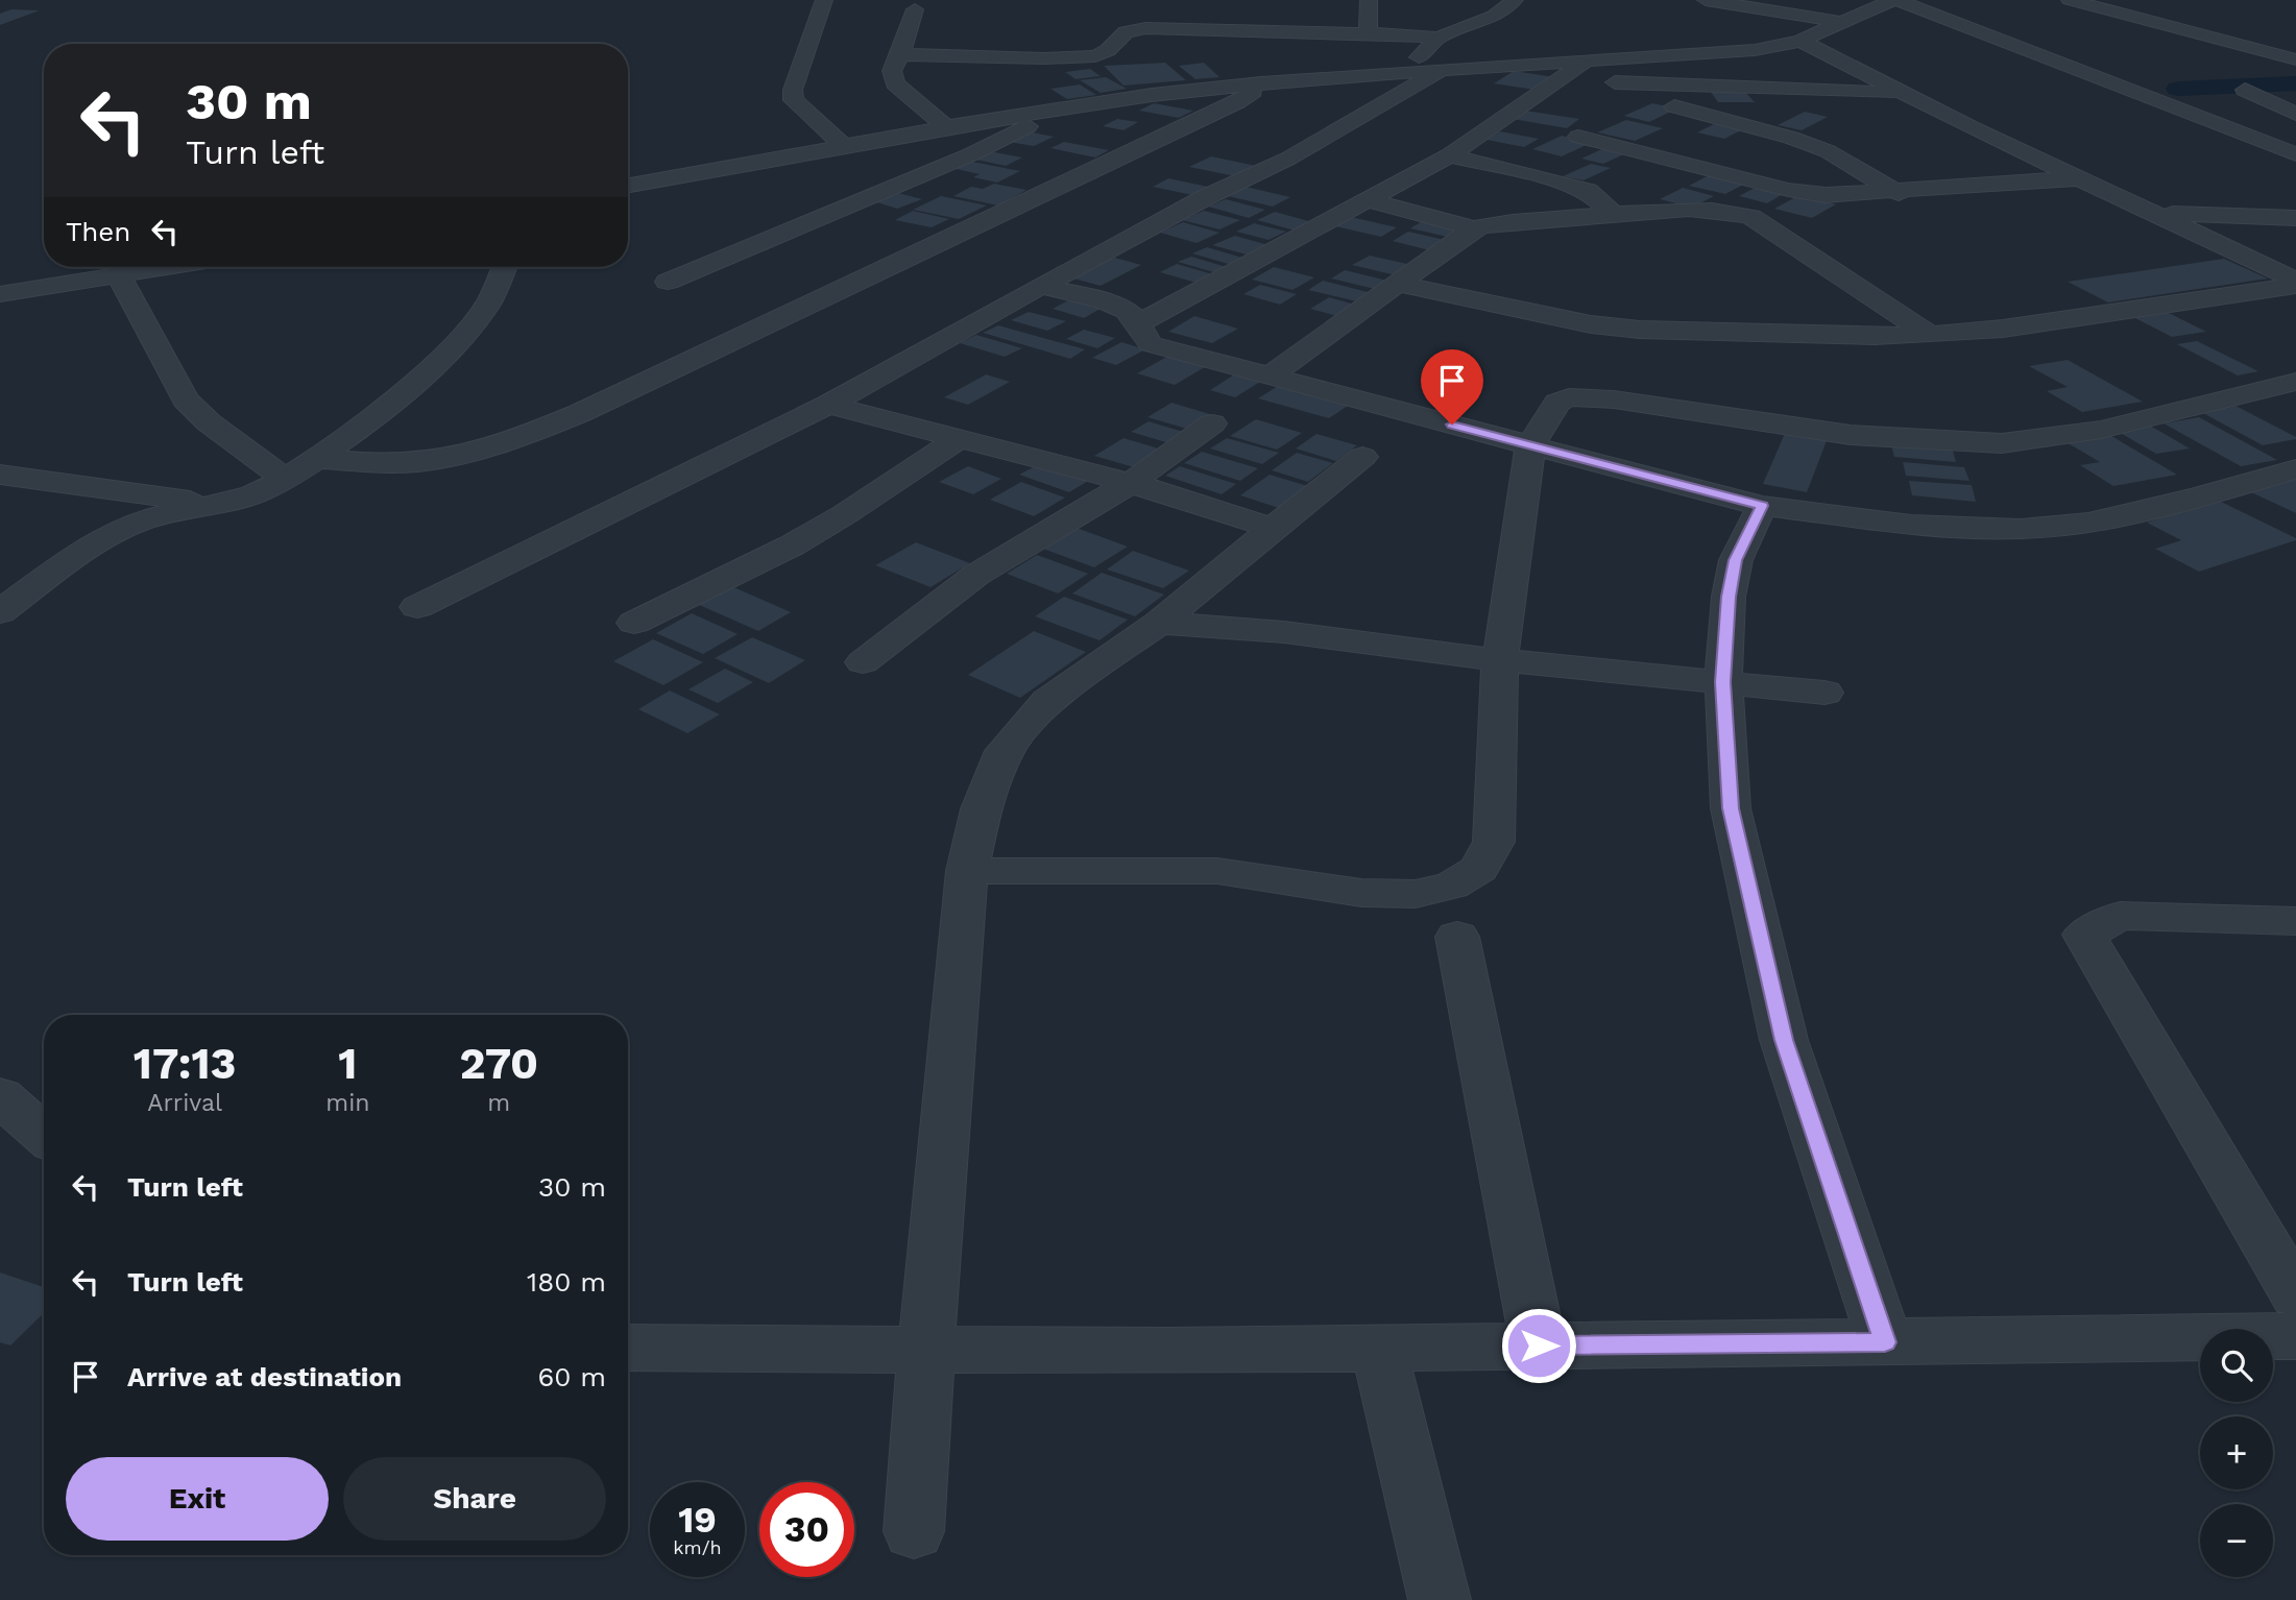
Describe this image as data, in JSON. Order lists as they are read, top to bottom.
{
  "page": {
    "turn": ["30 m", "Turn left"],
    "then": "Then",
    "eta": [
      "17:13",
      "Arrival",
      "1",
      "min",
      "270",
      "m"
    ],
    "list": [
      {
        "name": "Turn left",
        "value": "30 m"
      },
      {
        "name": "Turn left",
        "value": "180 m"
      },
      {
        "name": "Arrive at destination",
        "value": "60 m"
      }
    ],
    "map_buttons": ["+", "−"],
    "buttons": ["Exit", "Share"],
    "speed": "19 km/h",
    "limit": "30"
  }
}
